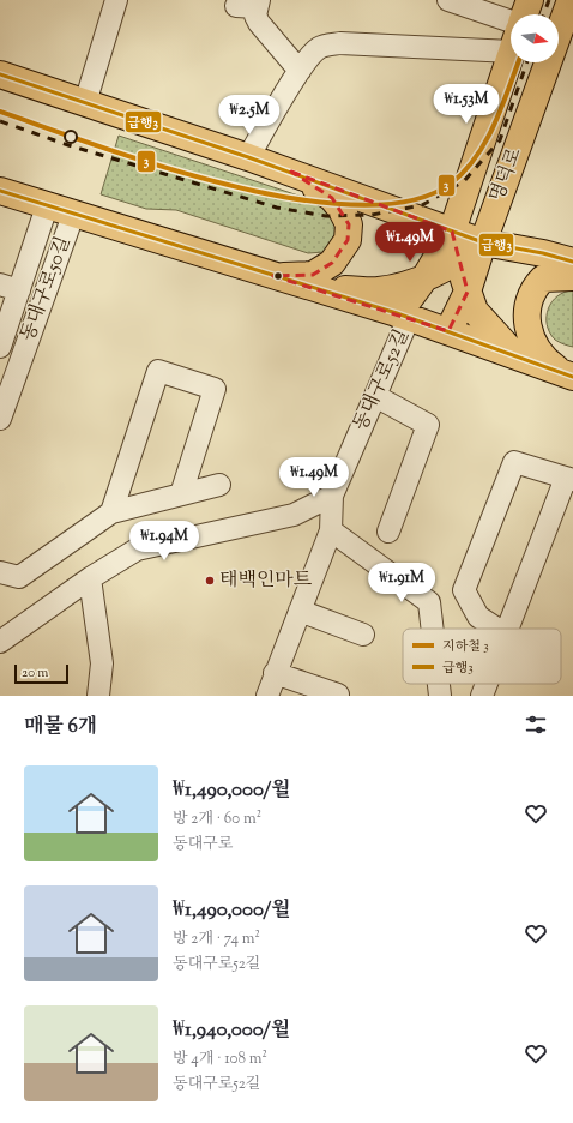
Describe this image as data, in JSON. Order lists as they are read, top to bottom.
{
  "streets": {
    "main road": ["명덕로"],
    "street": ["동대구로50길", "동대구로52길"]
  },
  "crossings": [
    ["명덕로", "동대구로52길"]
  ],
  "places": ["태백인마트"],
  "lines": ["metro line 3", "transit line 급행3"],
  "legend": ["지하철 3", "급행3"],
  "scale_bar": "20 m",
  "north": "right",
  "page": {
    "price": [
      "₩1.53M",
      "₩2.5M",
      "₩1.49M",
      "₩1.49M",
      "₩1.94M",
      "₩1.91M"
    ],
    "scale": "20 m",
    "heading": "매물 6개",
    "list": [
      {
        "name": "₩1,490,000/월",
        "note": "방 2개 · 60 m² · 동대구로"
      },
      {
        "name": "₩1,490,000/월",
        "note": "방 2개 · 74 m² · 동대구로52길"
      },
      {
        "name": "₩1,940,000/월",
        "note": "방 4개 · 108 m² · 동대구로52길"
      }
    ]
  }
}
